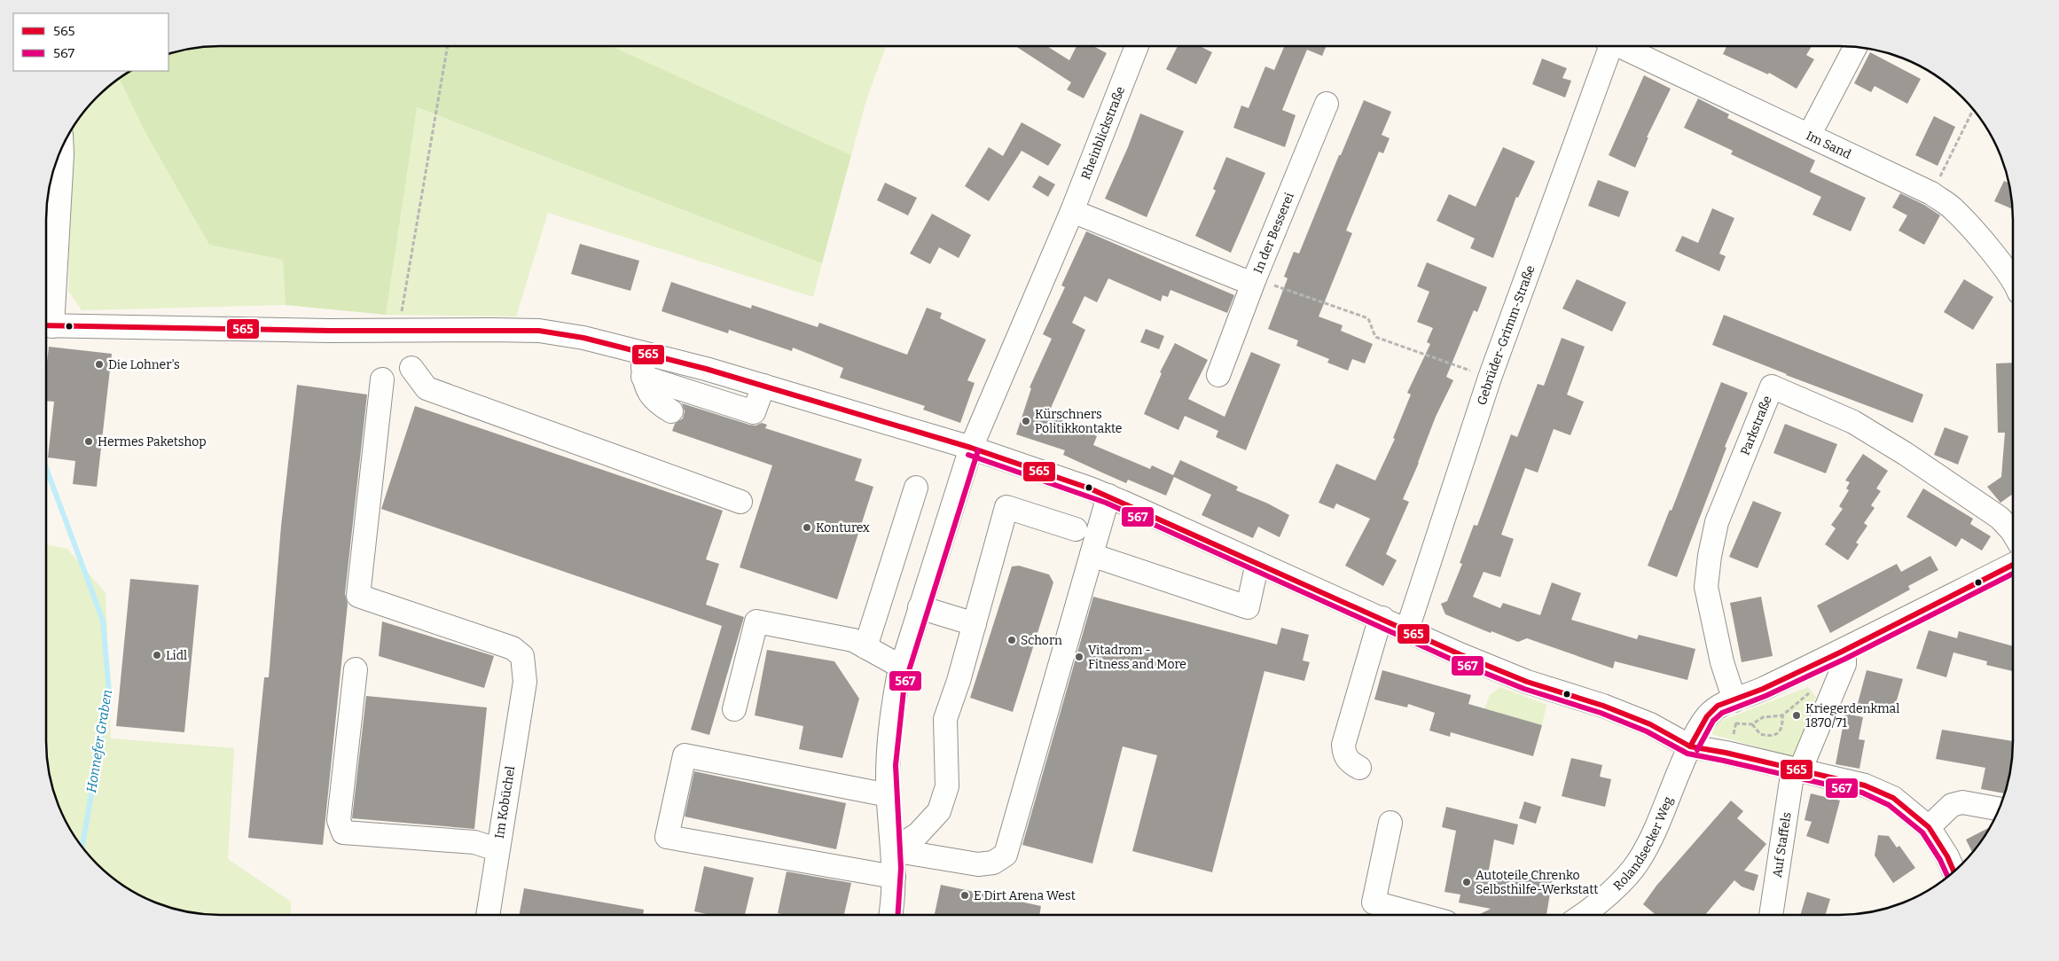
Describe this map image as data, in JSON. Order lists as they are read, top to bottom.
{
  "streets": {
    "street": [
      "Rheinblickstraße",
      "Im Sand",
      "In der Besserei",
      "Gebrüder-Grimm-Straße",
      "Parkstraße",
      "Im Kobüchel",
      "Rolandsecker Weg",
      "Auf Staffels"
    ]
  },
  "crossings": [
    ["Rheinblickstraße", "In der Besserei"],
    ["Parkstraße", "Rolandsecker Weg"],
    ["Rolandsecker Weg", "Auf Staffels"]
  ],
  "water": ["Honnefer Graben"],
  "places": [
    "Die Lohner's",
    "Kürschners Politikkontakte",
    "Hermes Paketshop",
    "Konturex",
    "Schorn",
    "Lidl",
    "Vitadrom - Fitness and More",
    "Kriegerdenkmal 1870/71",
    "Autoteile Chrenko Selbsthilfe-Werkstatt",
    "E Dirt Arena West"
  ],
  "lines": ["transit line 565", "transit line 567"],
  "legend": ["565", "567"]
}
